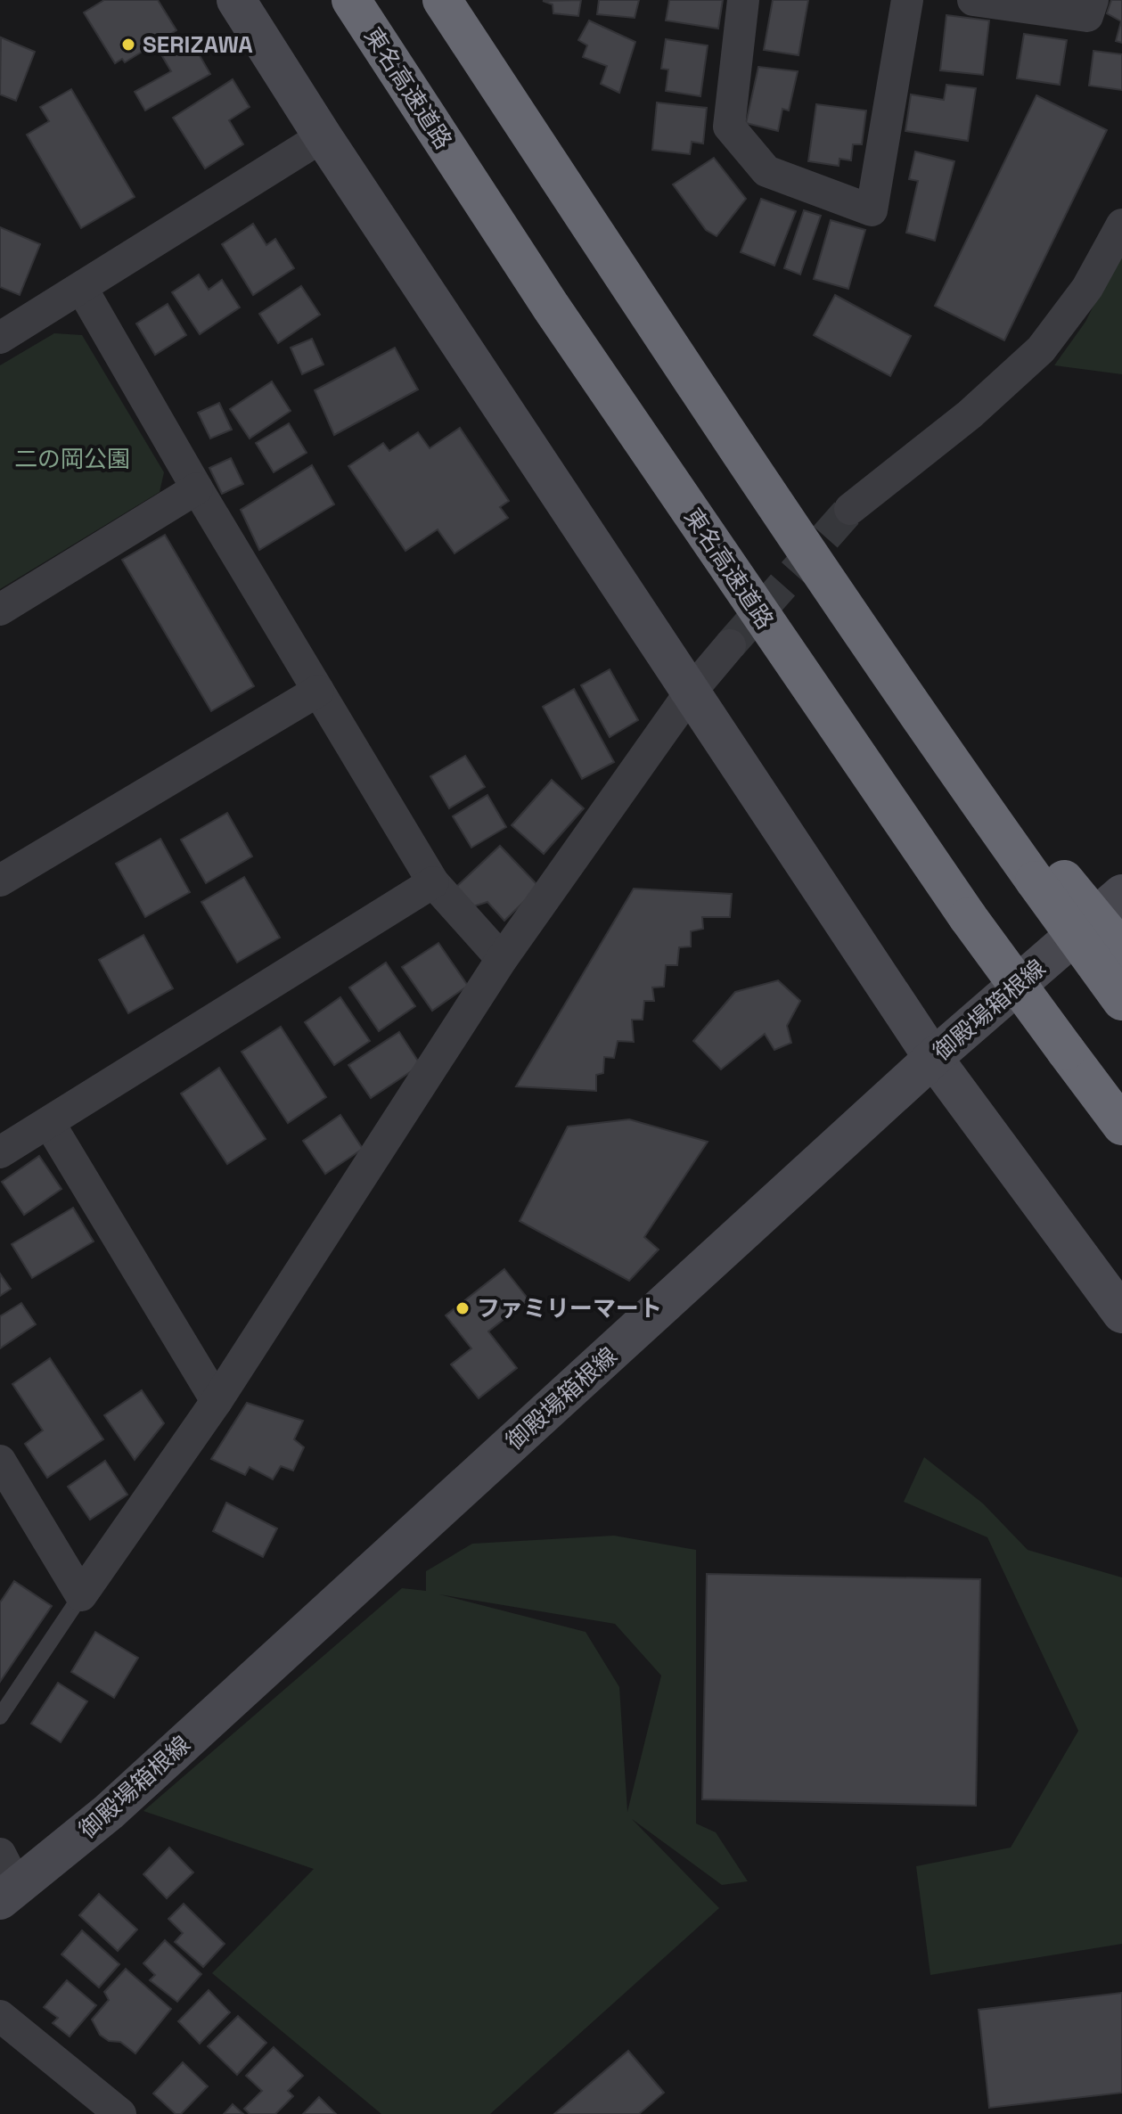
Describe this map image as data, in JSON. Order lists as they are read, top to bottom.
{
  "streets": {
    "highway": ["東名高速道路"],
    "street": ["御殿場箱根線"]
  },
  "parks": ["二の岡公園"],
  "places": ["SERIZAWA", "ファミリーマート"]
}
